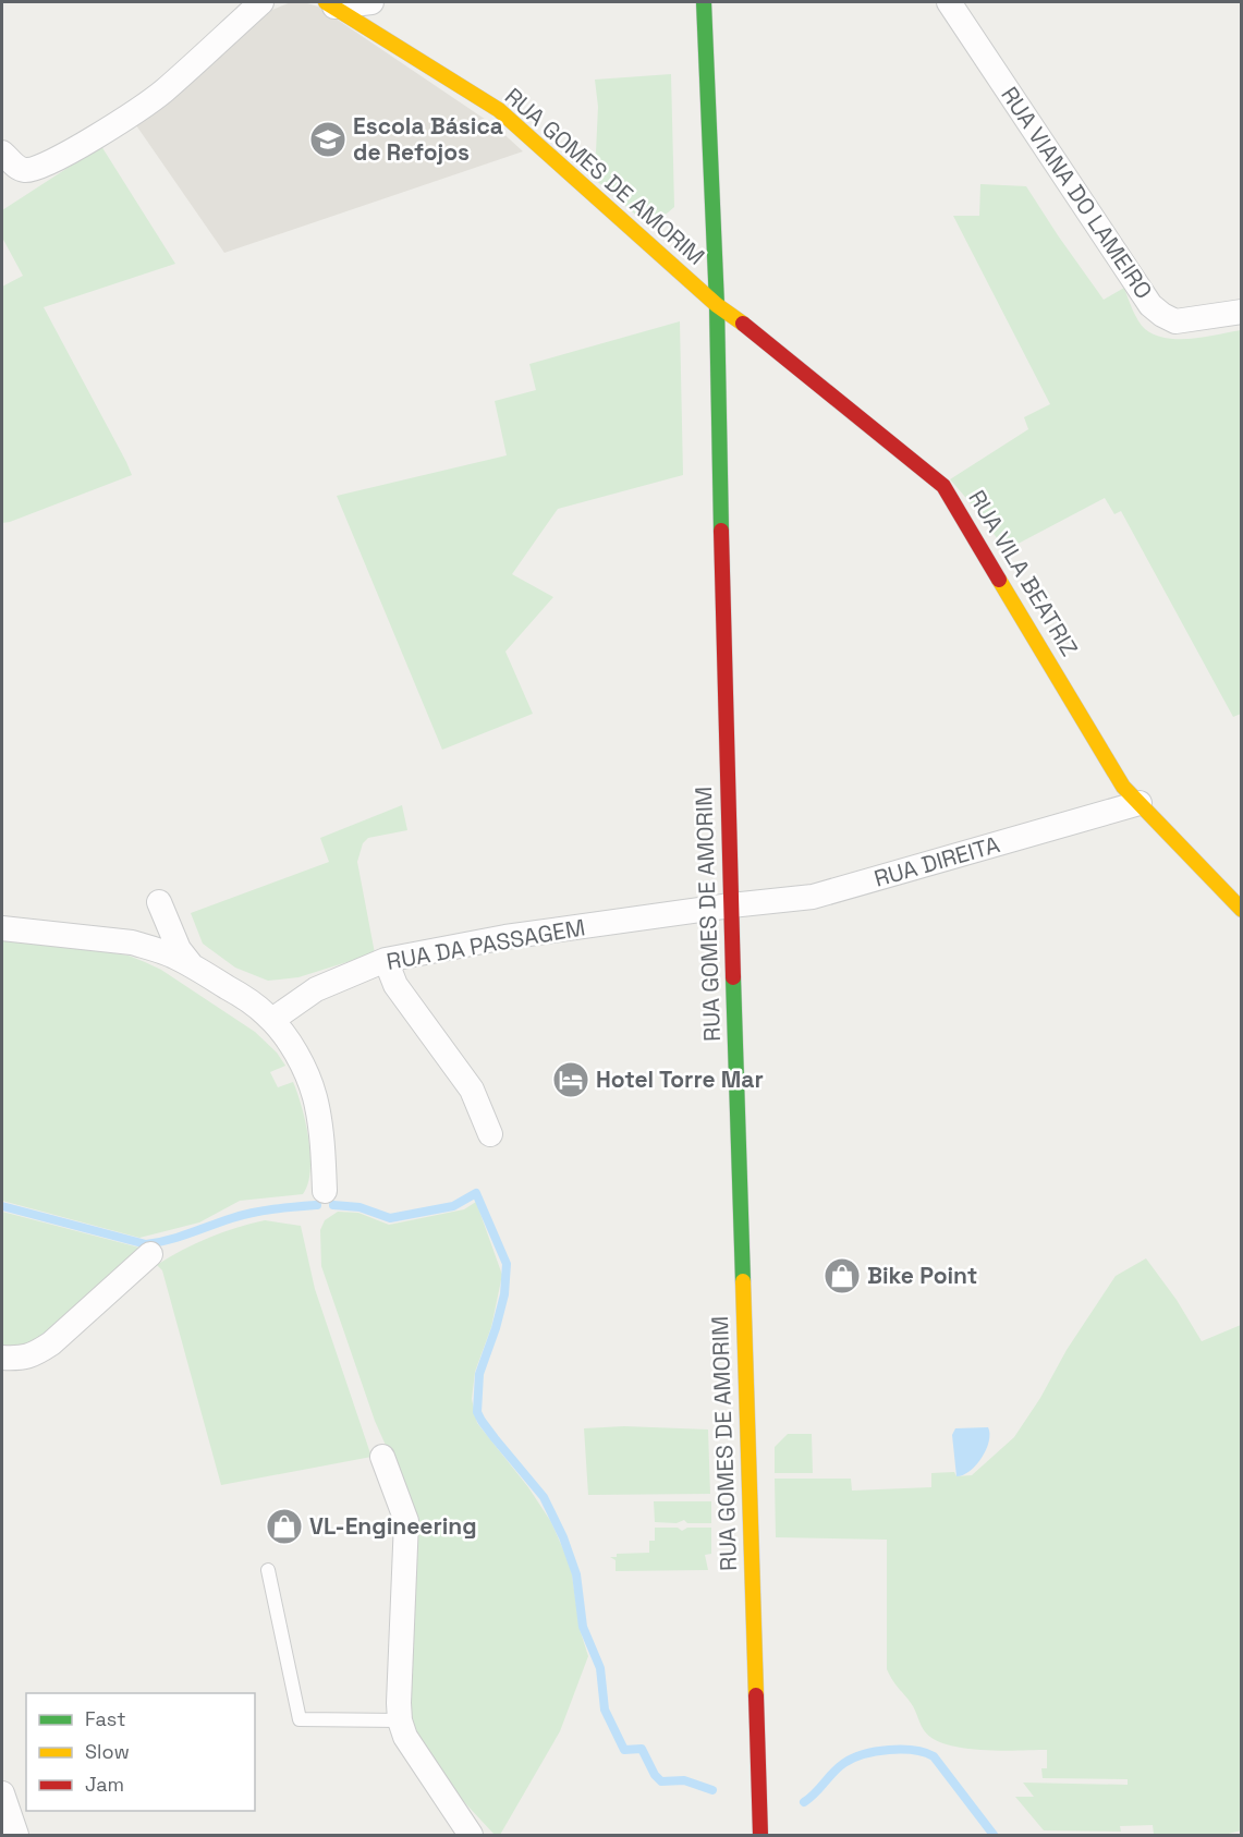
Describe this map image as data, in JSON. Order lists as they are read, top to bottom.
{
  "streets": {
    "main road": ["RUA GOMES DE AMORIM", "RUA VILA BEATRIZ"],
    "street": ["RUA VIANA DO LAMEIRO", "RUA DIREITA", "RUA DA PASSAGEM"]
  },
  "crossings": [
    ["RUA GOMES DE AMORIM", "RUA VILA BEATRIZ"],
    ["RUA GOMES DE AMORIM", "RUA DIREITA"],
    ["RUA GOMES DE AMORIM", "RUA DA PASSAGEM"],
    ["RUA VILA BEATRIZ", "RUA DIREITA"],
    ["RUA DIREITA", "RUA DA PASSAGEM"]
  ],
  "places": {
    "school or university": ["Escola Básica de Refojos"],
    "hotel": ["Hotel Torre Mar"],
    "shop": ["Bike Point", "VL-Engineering"]
  },
  "legend": ["Fast", "Slow", "Jam"]
}
